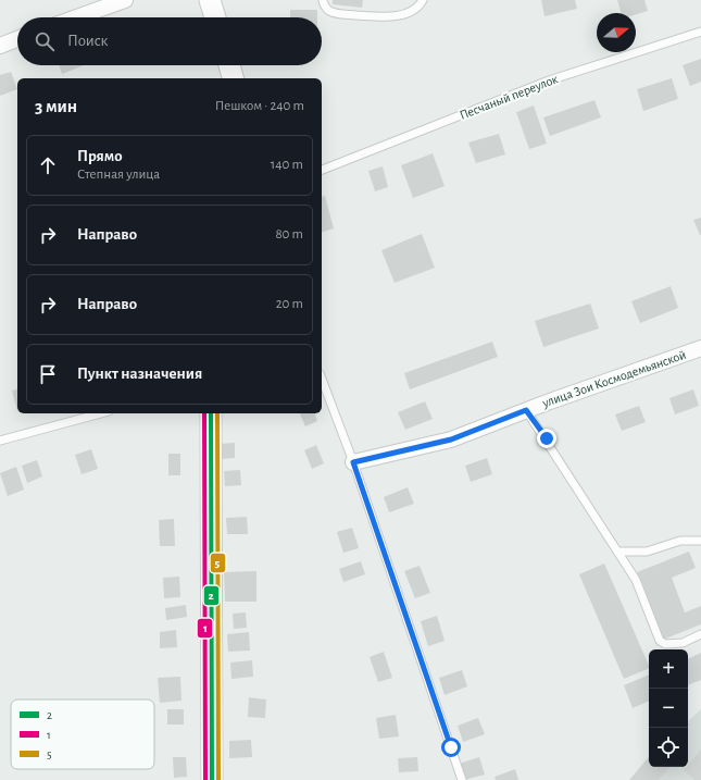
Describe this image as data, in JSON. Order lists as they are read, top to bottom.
{
  "streets": {
    "street": ["улица Зои Космодемьянской"],
    "lane": ["Песчаный переулок"]
  },
  "lines": ["transit line 2", "transit line 1", "transit line 5"],
  "legend": ["2", "1", "5"],
  "north": "right",
  "page": {
    "search": "Поиск",
    "heading": ["3 мин", "Пешком · 240 m"],
    "list": [
      ["Прямо", "Степная улица", "140 m"],
      ["Направо", "80 m"],
      ["Направо", "20 m"],
      "Пункт назначения"
    ],
    "map_buttons": ["+", "−"]
  }
}
